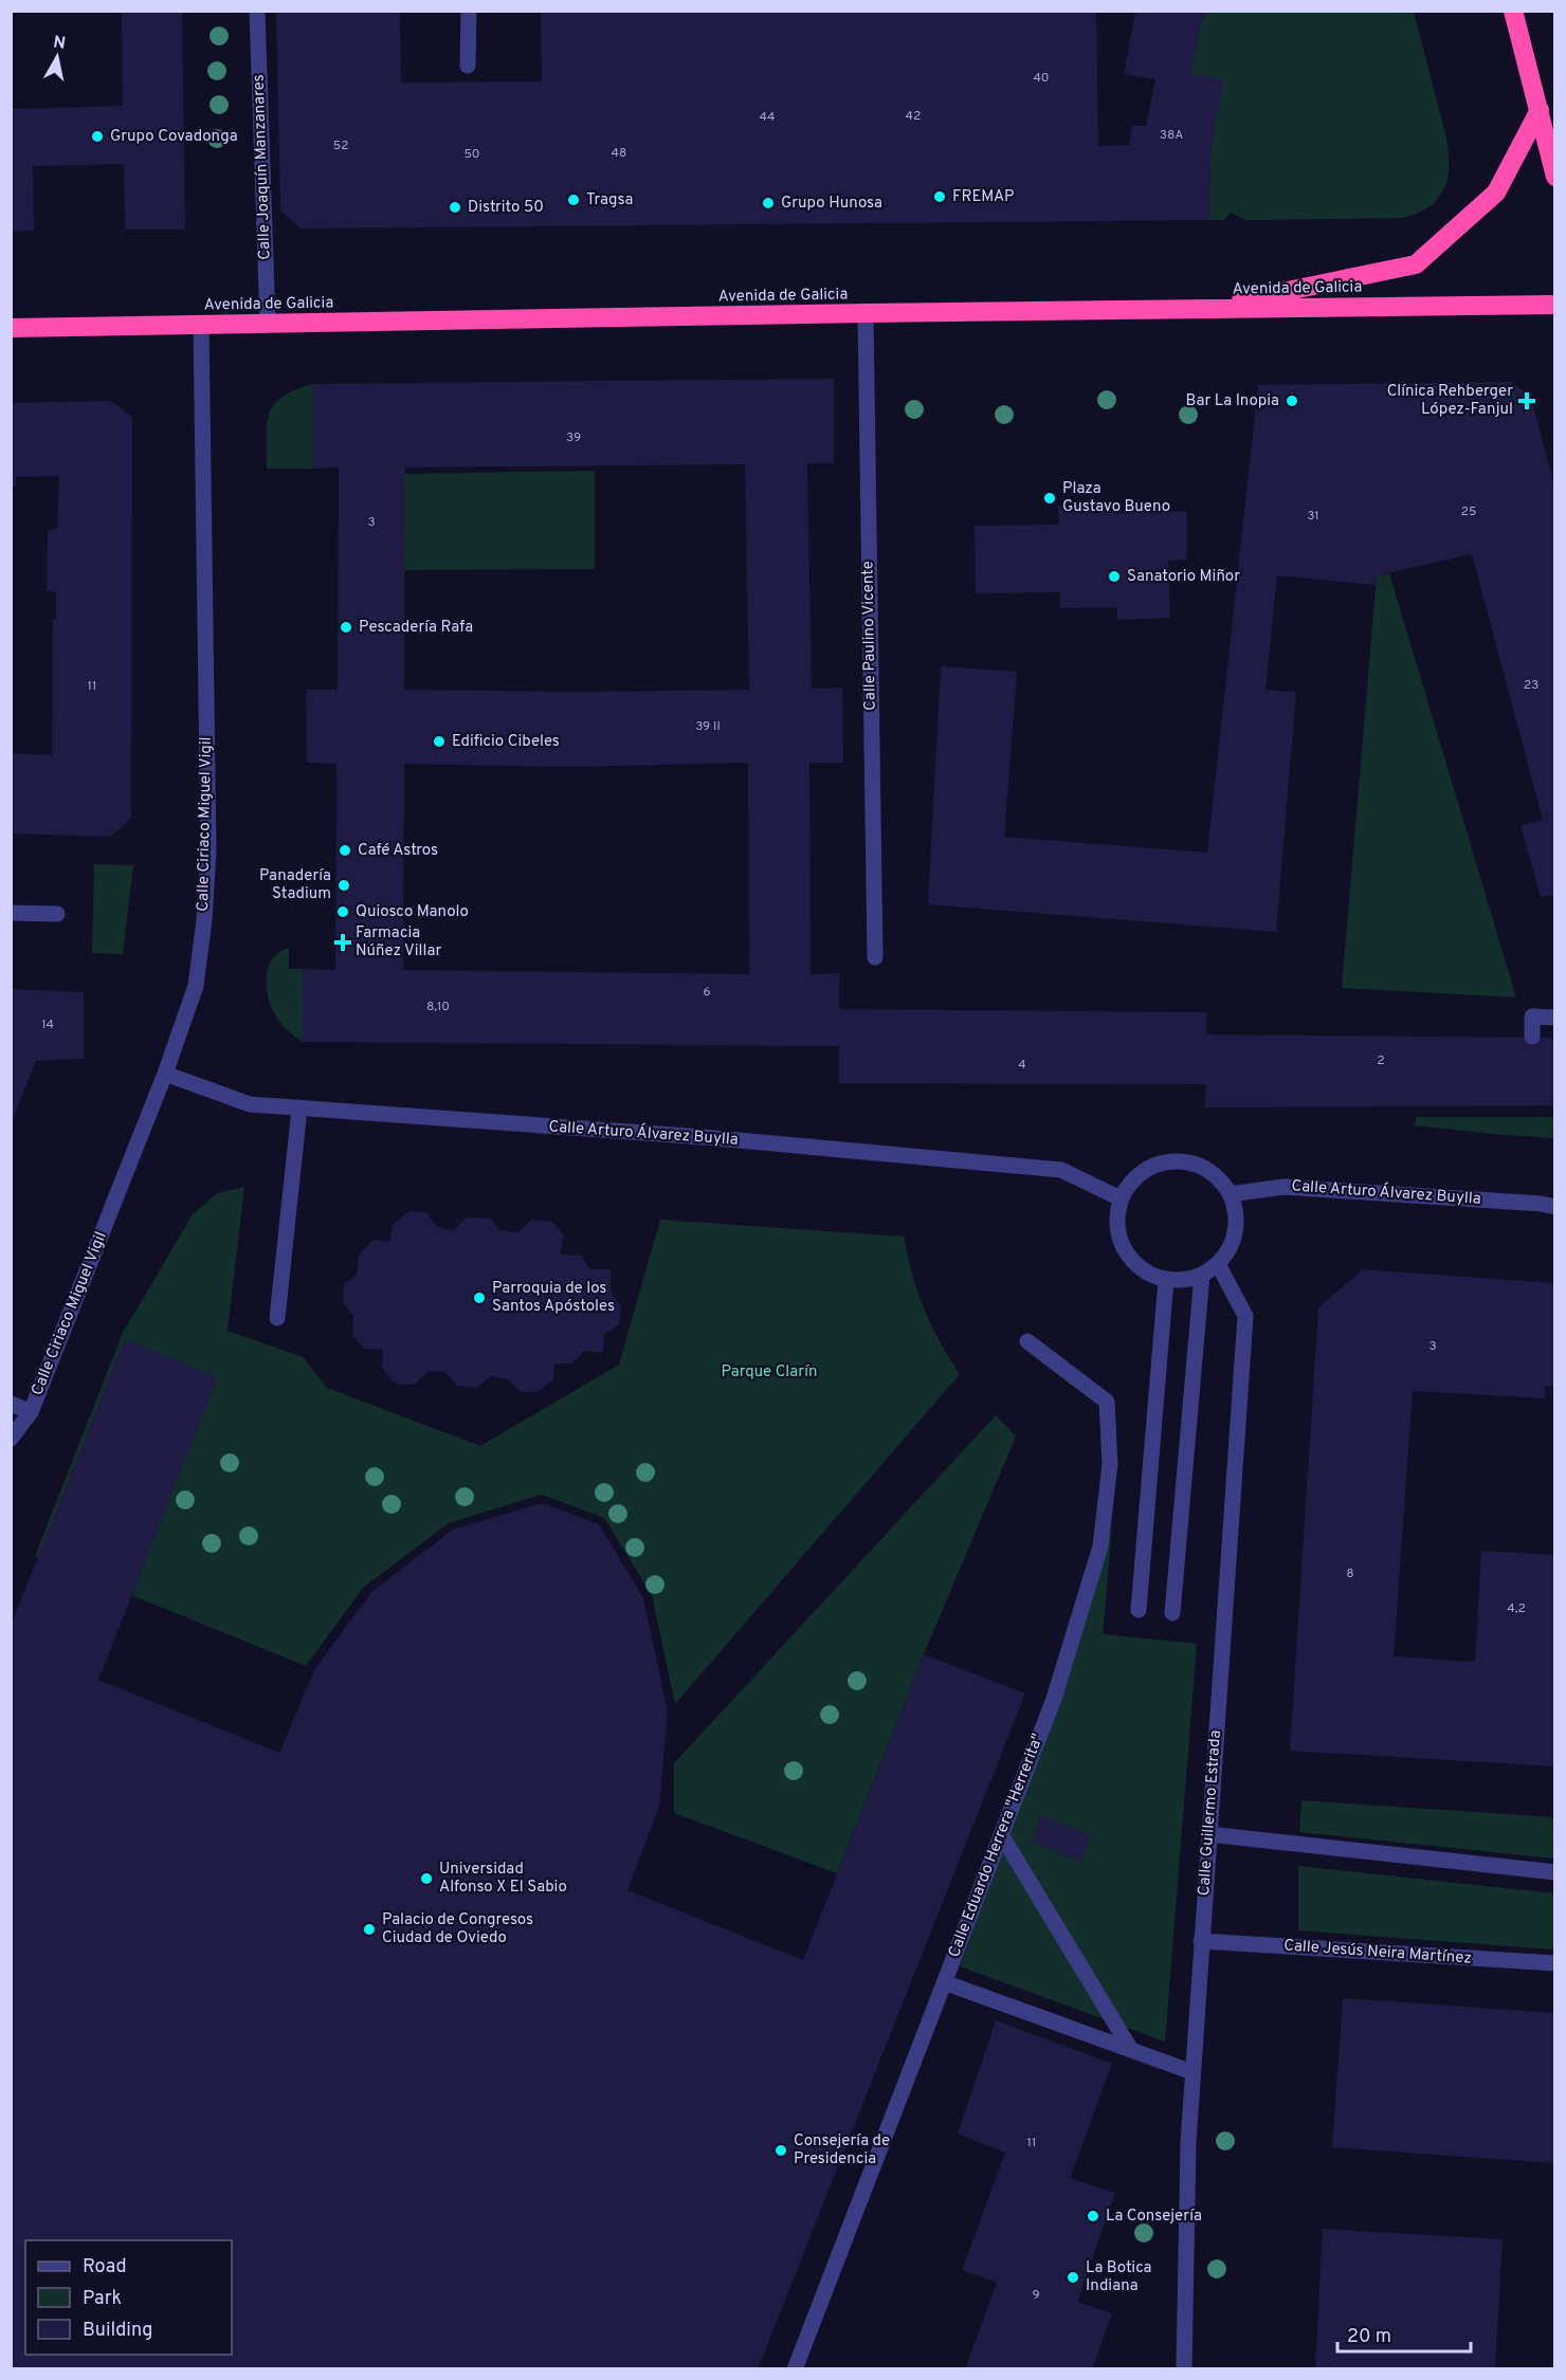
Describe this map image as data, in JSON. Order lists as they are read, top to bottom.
{
  "streets": {
    "highway": ["Avenida de Galicia"],
    "street": [
      "Calle Joaquín Manzanares",
      "Calle Paulino Vicente",
      "Calle Ciriaco Miguel Vigil",
      "Calle Arturo Álvarez Buylla",
      "Calle Guillermo Estrada",
      "Calle Eduardo Herrera \"Herrerita\"",
      "Calle Jesús Neira Martínez"
    ]
  },
  "crossings": [
    ["Calle Joaquín Manzanares", "Avenida de Galicia"],
    ["Avenida de Galicia", "Calle Paulino Vicente"],
    ["Avenida de Galicia", "Calle Ciriaco Miguel Vigil"],
    ["Calle Ciriaco Miguel Vigil", "Calle Arturo Álvarez Buylla"],
    ["Calle Arturo Álvarez Buylla", "Calle Guillermo Estrada"],
    ["Calle Guillermo Estrada", "Calle Jesús Neira Martínez"]
  ],
  "parks": ["Parque Clarín"],
  "places": {
    "other": [
      "Grupo Covadonga",
      "FREMAP",
      "Tragsa",
      "Grupo Hunosa",
      "Distrito 50",
      "Bar La Inopia",
      "Plaza Gustavo Bueno",
      "Sanatorio Miñor",
      "Pescadería Rafa",
      "Edificio Cibeles",
      "Café Astros",
      "Panadería Stadium",
      "Quiosco Manolo",
      "Parroquia de los Santos Apóstoles",
      "Universidad Alfonso X El Sabio",
      "Palacio de Congresos Ciudad de Oviedo",
      "Consejería de Presidencia",
      "La Consejería",
      "La Botica Indiana"
    ],
    "health": ["Clínica Rehberger López-Fanjul", "Farmacia Núñez Villar"]
  },
  "house_numbers": [
    "40",
    "42",
    "44",
    "38A",
    "52",
    "48",
    "50",
    "39",
    "25",
    "31",
    "3",
    "23",
    "11",
    "39 II",
    "6",
    "8,10",
    "14",
    "2",
    "4",
    "3",
    "8",
    "4,2",
    "11",
    "9"
  ],
  "legend": ["Road", "Park", "Building"],
  "scale_bar": "20 m",
  "north": "top"
}
